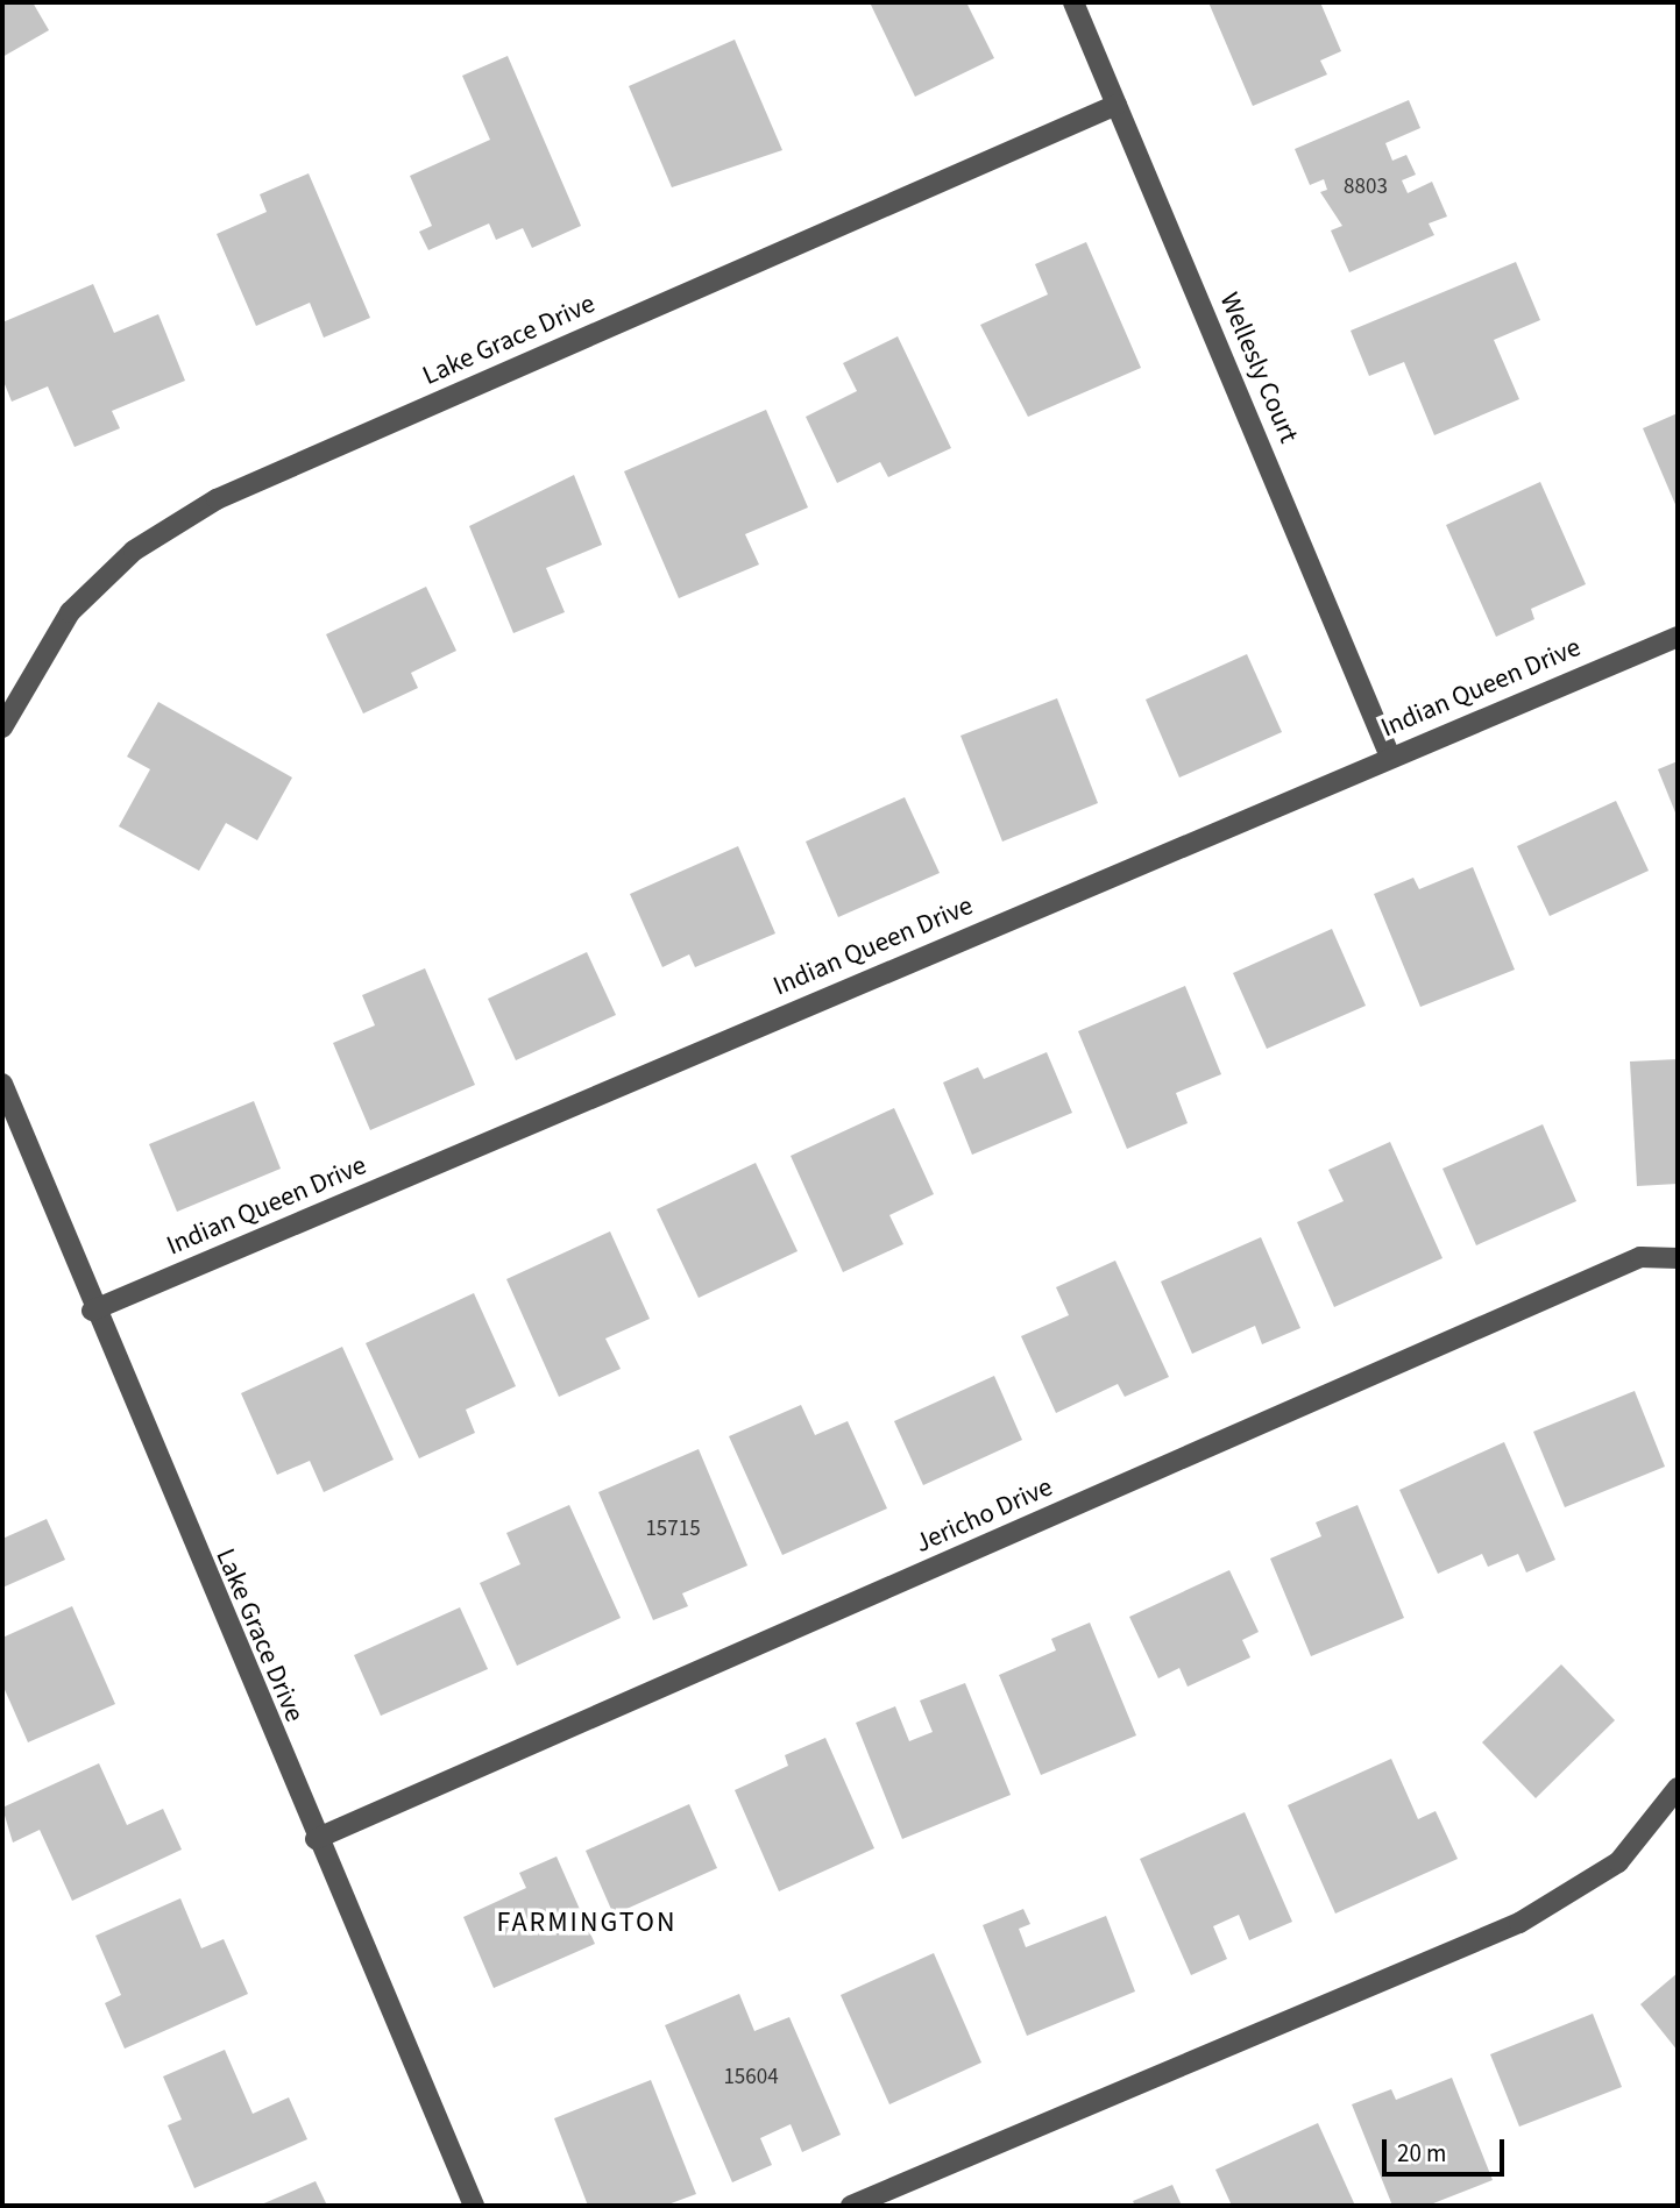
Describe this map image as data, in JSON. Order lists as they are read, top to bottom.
{
  "streets": {
    "street": [
      "Lake Grace Drive",
      "Wellesly Court",
      "Indian Queen Drive",
      "Jericho Drive"
    ]
  },
  "crossings": [
    ["Lake Grace Drive", "Wellesly Court"],
    ["Lake Grace Drive", "Indian Queen Drive"],
    ["Lake Grace Drive", "Jericho Drive"],
    ["Wellesly Court", "Indian Queen Drive"]
  ],
  "districts": ["FARMINGTON"],
  "house_numbers": ["8803", "15715", "15604"],
  "scale_bar": "20 m"
}
